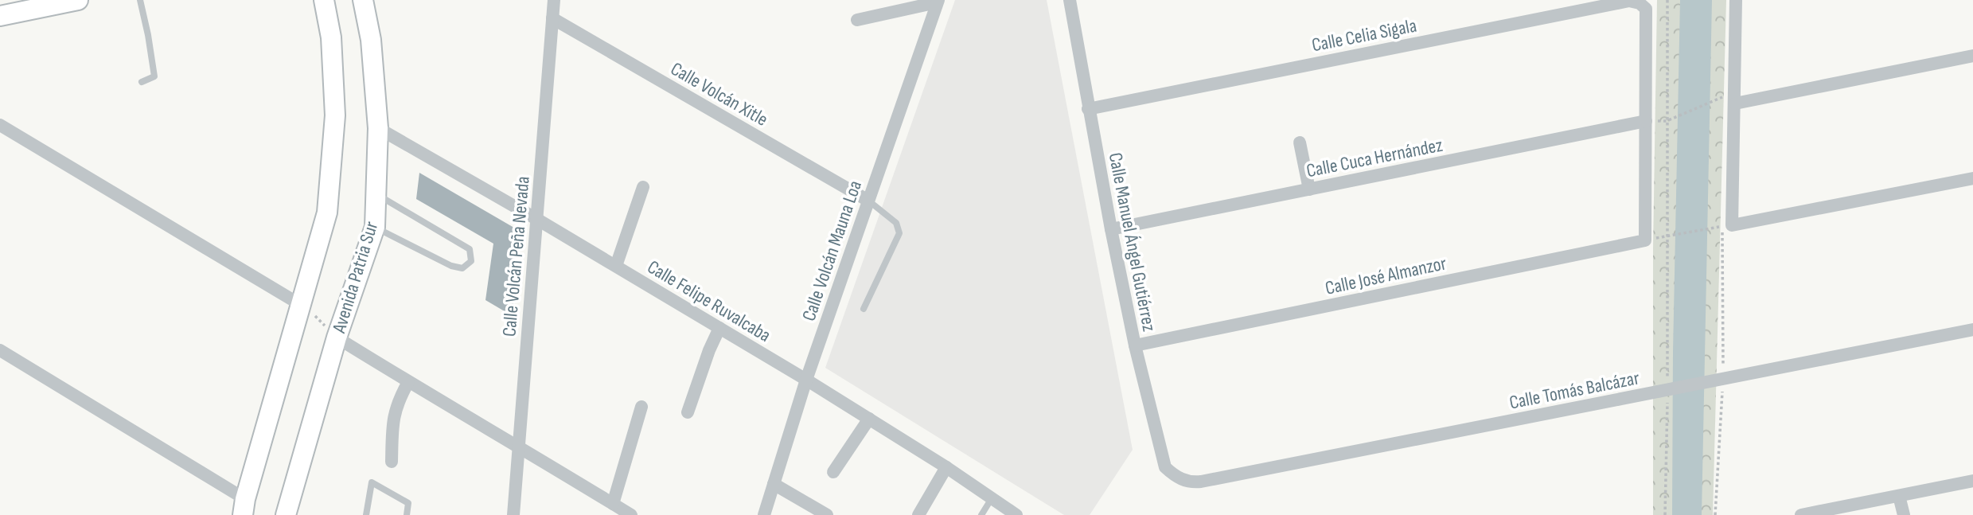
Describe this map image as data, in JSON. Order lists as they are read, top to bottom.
{
  "streets": {
    "main road": ["Avenida Patria Sur"],
    "street": [
      "Calle Celia Sigala",
      "Calle Volcán Xitle",
      "Calle Cuca Hernández",
      "Calle Manuel Ángel Gutiérrez",
      "Calle Volcán Mauna Loa",
      "Calle Volcán Peña Nevada",
      "Calle José Almanzor",
      "Calle Felipe Ruvalcaba",
      "Calle Tomás Balcázar"
    ]
  },
  "crossings": [
    ["Calle Celia Sigala", "Calle Cuca Hernández"],
    ["Calle Celia Sigala", "Calle Manuel Ángel Gutiérrez"],
    ["Calle Celia Sigala", "Calle José Almanzor"],
    ["Calle Volcán Xitle", "Calle Volcán Mauna Loa"],
    ["Calle Volcán Xitle", "Calle Volcán Peña Nevada"],
    ["Calle Cuca Hernández", "Calle Manuel Ángel Gutiérrez"],
    ["Calle Cuca Hernández", "Calle José Almanzor"],
    ["Calle Manuel Ángel Gutiérrez", "Calle José Almanzor"],
    ["Calle Manuel Ángel Gutiérrez", "Calle Tomás Balcázar"],
    ["Calle Volcán Mauna Loa", "Calle Felipe Ruvalcaba"],
    ["Calle Volcán Peña Nevada", "Calle Felipe Ruvalcaba"],
    ["Avenida Patria Sur", "Calle Felipe Ruvalcaba"]
  ]
}
